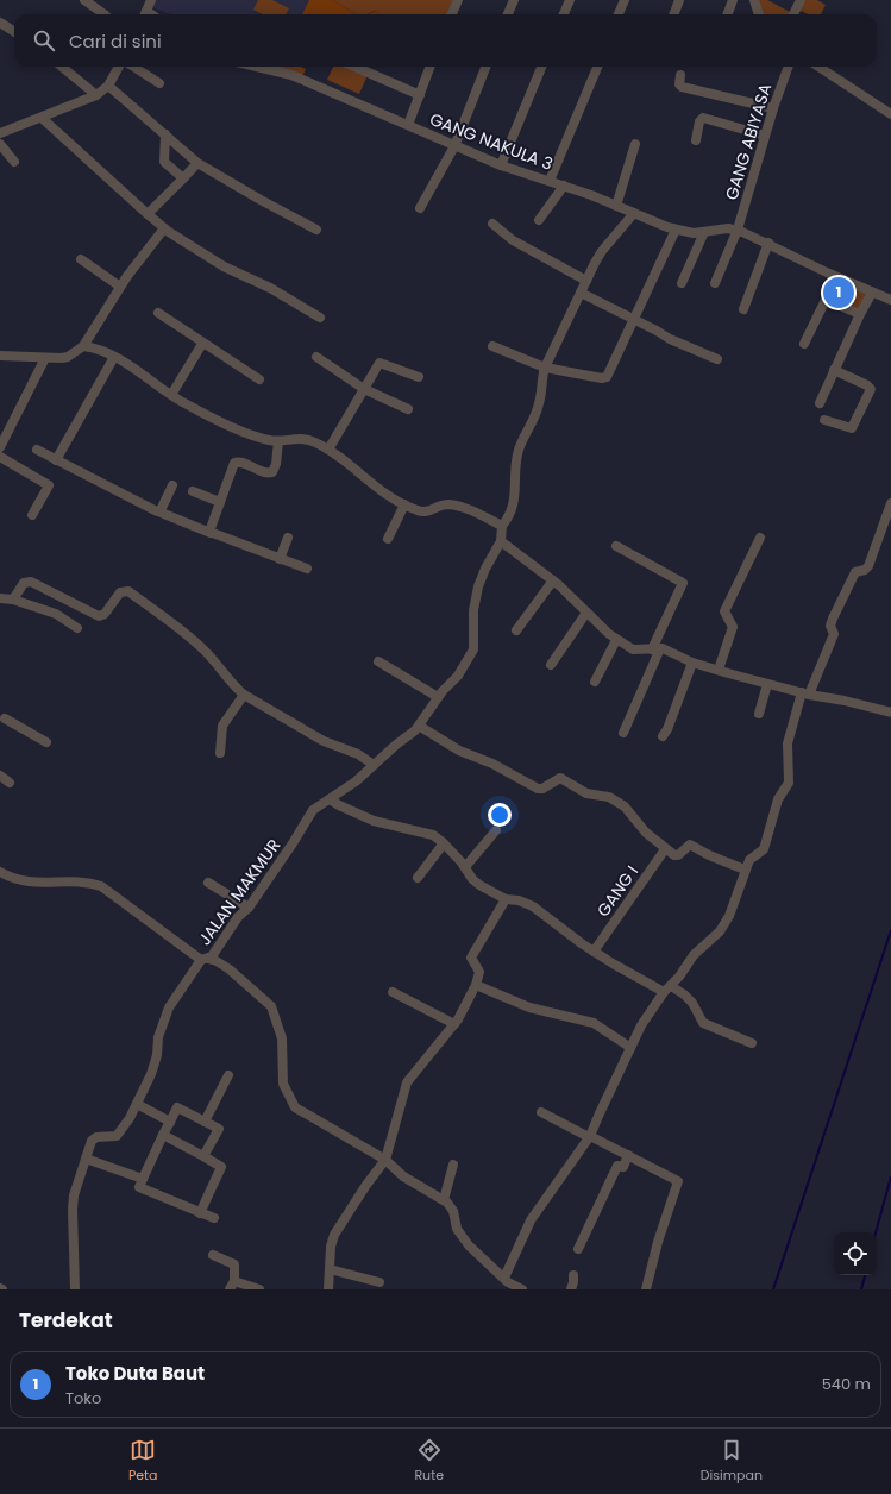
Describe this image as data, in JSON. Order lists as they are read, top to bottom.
{
  "streets": {
    "street": [
      "GANG NAKULA 3",
      "GANG ABIYASA",
      "GANG I",
      "JALAN MAKMUR"
    ]
  },
  "crossings": [
    ["GANG NAKULA 3", "GANG ABIYASA"]
  ],
  "page": {
    "search": "Cari di sini",
    "pins": "1",
    "heading": "Terdekat",
    "list": [
      {
        "mark": "1",
        "name": "Toko Duta Baut",
        "note": "Toko",
        "value": "540 m"
      }
    ],
    "nav": ["Peta", "Rute", "Disimpan"]
  }
}
